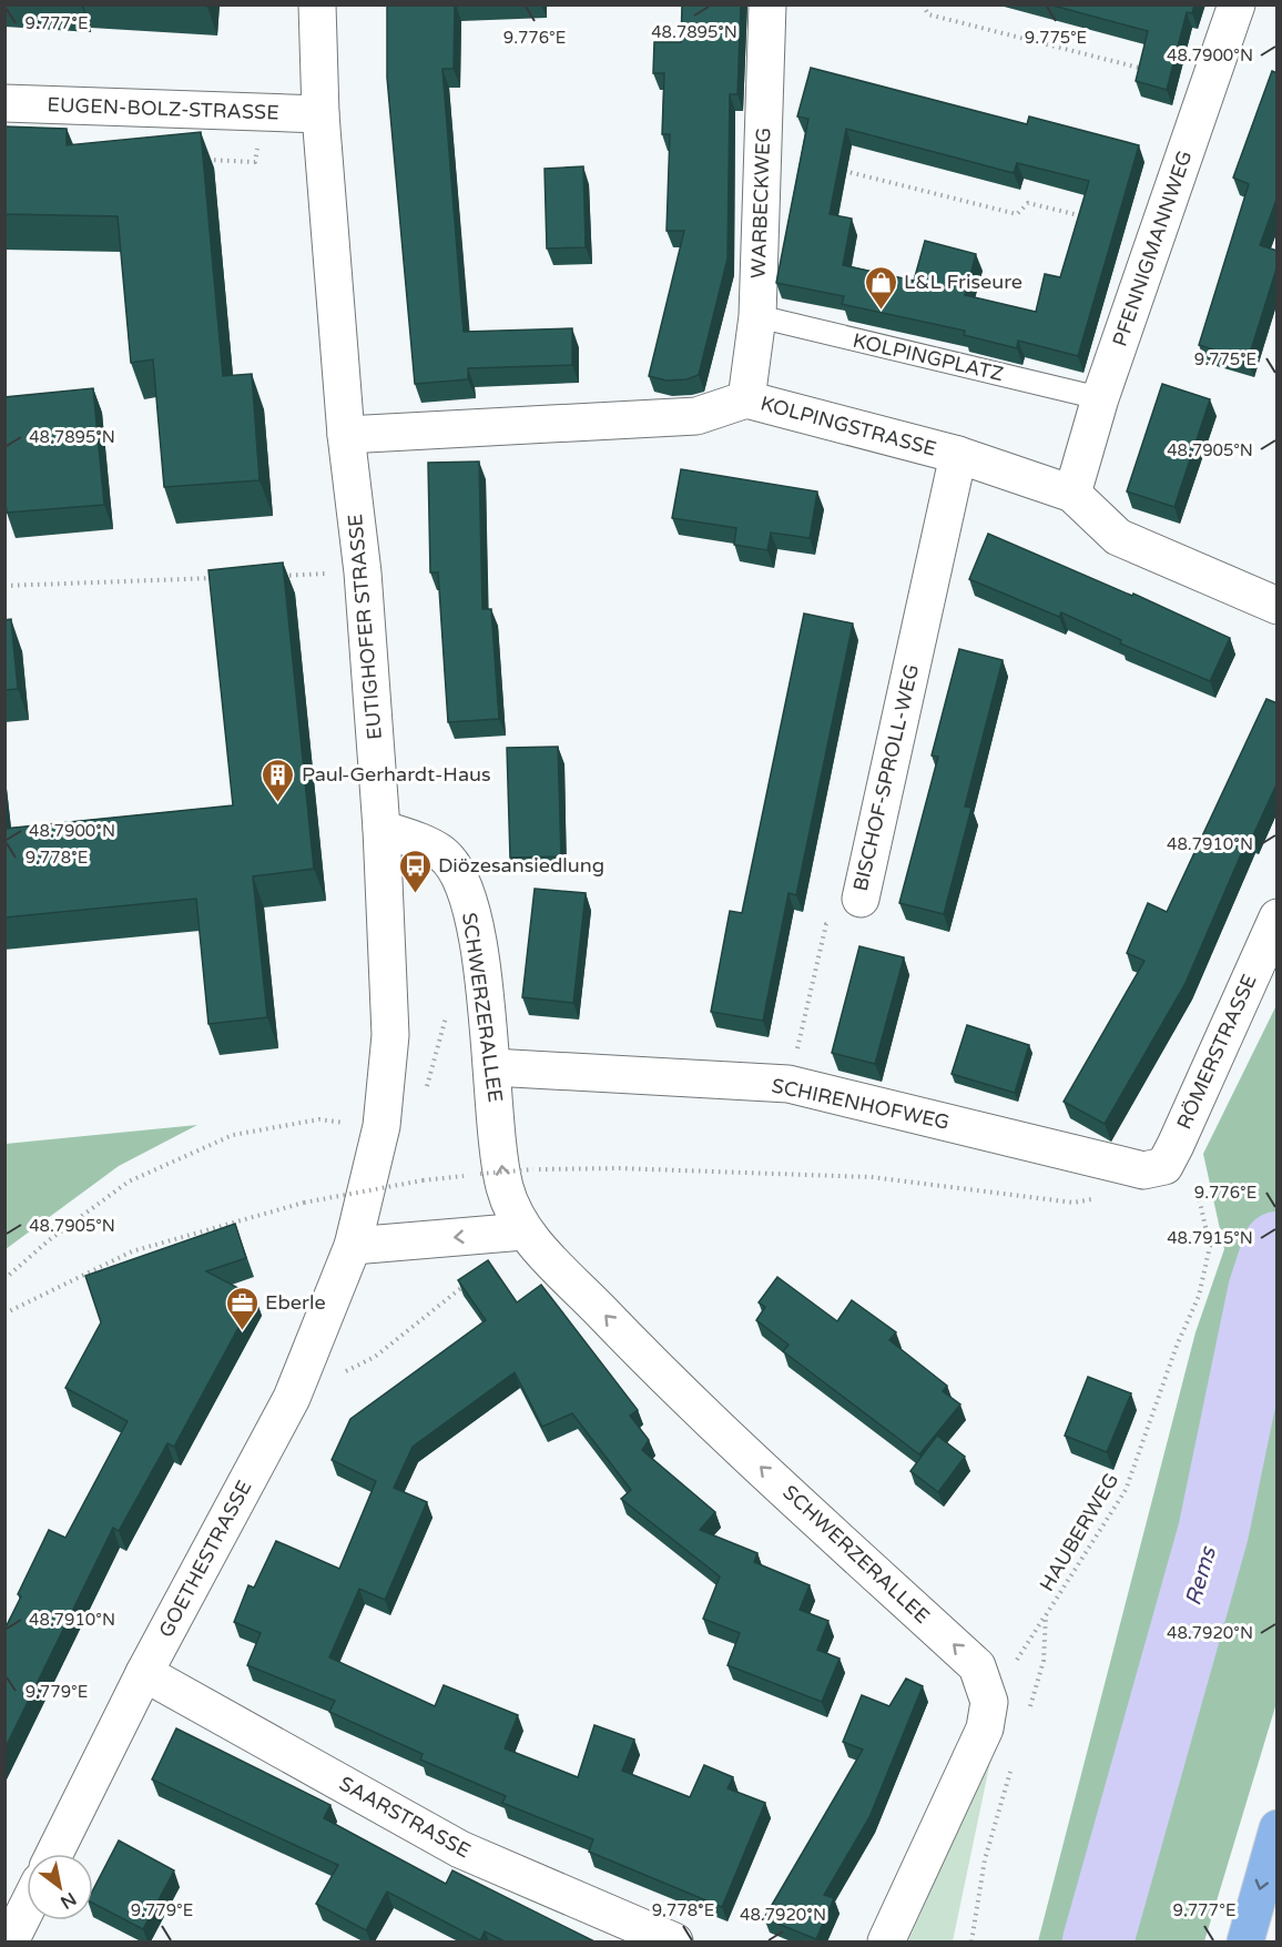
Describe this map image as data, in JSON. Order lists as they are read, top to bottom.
{
  "streets": {
    "street": [
      "EUGEN-BOLZ-STRASSE",
      "WARBECKWEG",
      "PFENNIGMANNWEG",
      "KOLPINGSTRASSE",
      "EUTIGHOFER STRASSE",
      "BISCHOF-SPROLL-WEG",
      "SCHWERZERALLEE",
      "RÖMERSTRASSE",
      "SCHIRENHOFWEG",
      "GOETHESTRASSE",
      "SAARSTRASSE"
    ],
    "lane": ["KOLPINGPLATZ"],
    "path": ["HAUBERWEG"]
  },
  "crossings": [
    ["EUGEN-BOLZ-STRASSE", "EUTIGHOFER STRASSE"],
    ["WARBECKWEG", "KOLPINGPLATZ"],
    ["WARBECKWEG", "KOLPINGSTRASSE"],
    ["PFENNIGMANNWEG", "KOLPINGPLATZ"],
    ["PFENNIGMANNWEG", "KOLPINGSTRASSE"],
    ["KOLPINGSTRASSE", "EUTIGHOFER STRASSE"],
    ["KOLPINGSTRASSE", "BISCHOF-SPROLL-WEG"],
    ["EUTIGHOFER STRASSE", "SCHWERZERALLEE"],
    ["EUTIGHOFER STRASSE", "GOETHESTRASSE"],
    ["BISCHOF-SPROLL-WEG", "SCHIRENHOFWEG"],
    ["SCHWERZERALLEE", "SCHIRENHOFWEG"],
    ["RÖMERSTRASSE", "SCHIRENHOFWEG"],
    ["RÖMERSTRASSE", "HAUBERWEG"],
    ["GOETHESTRASSE", "SAARSTRASSE"]
  ],
  "one_way": ["SCHWERZERALLEE"],
  "water": ["Rems"],
  "places": {
    "shop": ["L&L Friseure"],
    "building": ["Paul-Gerhardt-Haus"],
    "bus stop": ["Diözesansiedlung"],
    "office": ["Eberle"]
  },
  "north": "bottom right",
  "coordinates": [
    "9.777°E",
    "48.7895°N",
    "9.776°E",
    "9.775°E",
    "48.7900°N",
    "48.7905°N",
    "48.7910°N",
    "9.778°E",
    "48.7915°N",
    "48.7920°N",
    "9.779°E"
  ]
}
